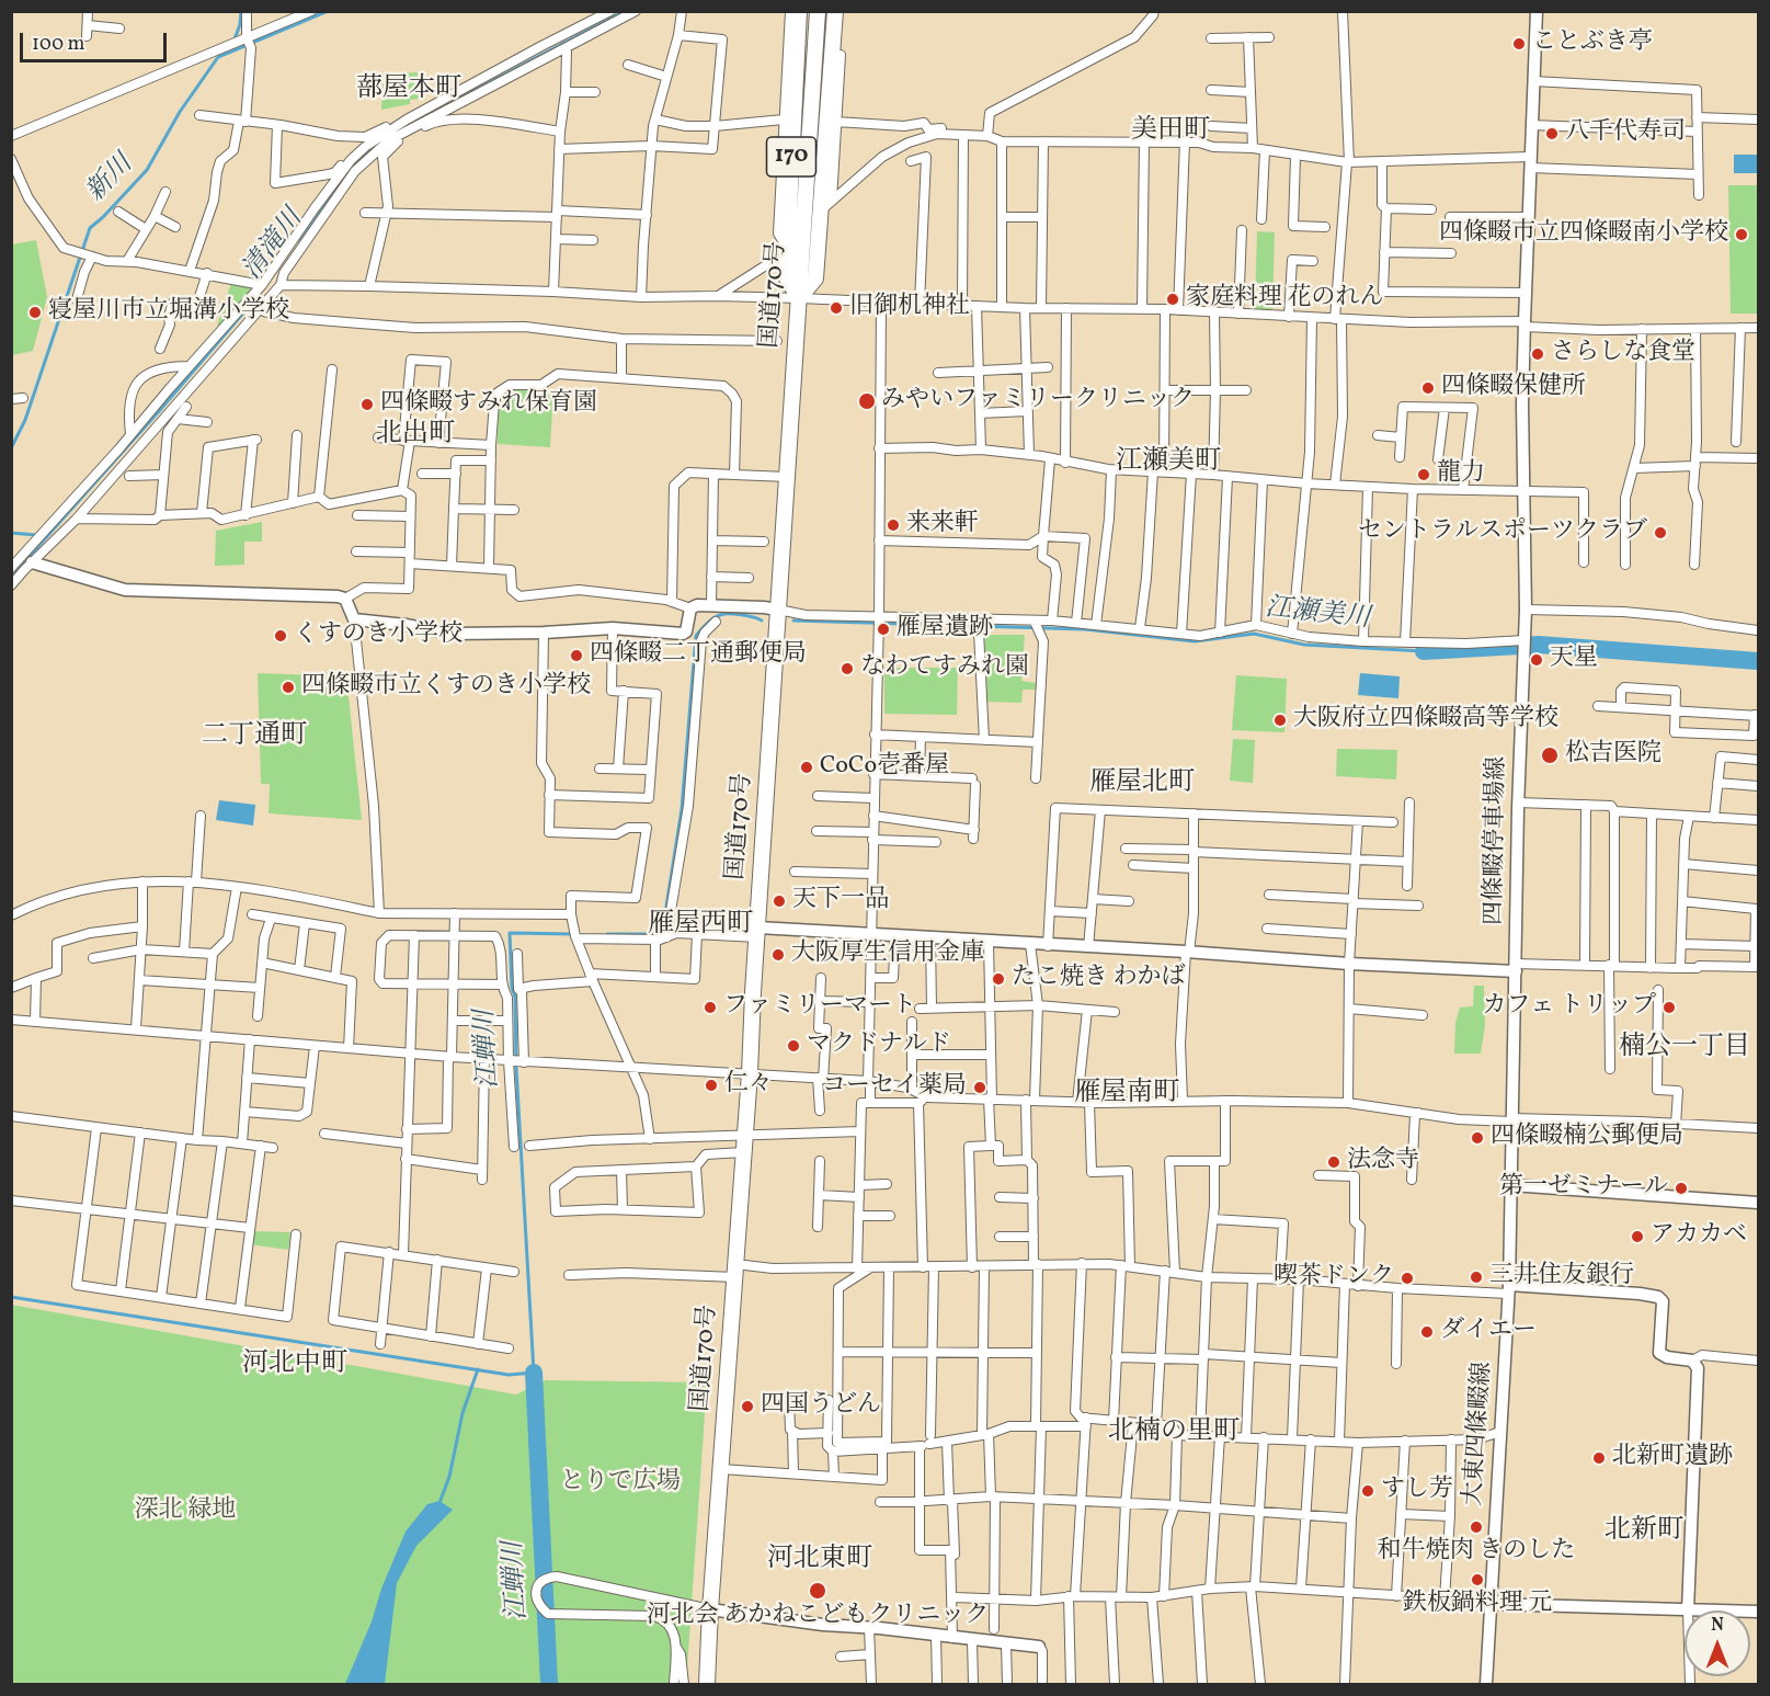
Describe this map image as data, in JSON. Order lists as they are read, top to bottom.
{
  "streets": {
    "highway": ["170", "国道170号"],
    "street": ["四條畷停車場線", "大東四條畷線"]
  },
  "crossings": [
    ["170", "国道170号"],
    ["四條畷停車場線", "大東四條畷線"]
  ],
  "districts": [
    "蔀屋本町",
    "美田町",
    "北出町",
    "江瀬美町",
    "二丁通町",
    "雁屋北町",
    "雁屋西町",
    "楠公一丁目",
    "雁屋南町",
    "河北中町",
    "北楠の里町",
    "北新町",
    "河北東町"
  ],
  "water": [
    "新川",
    "清滝川",
    "江瀬美川",
    "江蝉川"
  ],
  "parks": ["とりで広場", "深北 緑地"],
  "places": [
    "ことぶき亭",
    "八千代寿司",
    "四條畷市立四條畷南小学校",
    "家庭料理 花のれん",
    "旧御机神社",
    "寝屋川市立堀溝小学校",
    "さらしな食堂",
    "四條畷保健所",
    "みやいファミリークリニック",
    "四條畷すみれ保育園",
    "龍力",
    "来来軒",
    "セントラルスポーツクラブ",
    "雁屋遺跡",
    "くすのき小学校",
    "四條畷二丁通郵便局",
    "天星",
    "なわてすみれ園",
    "四條畷市立くすのき小学校",
    "大阪府立四條畷高等学校",
    "松吉医院",
    "CoCo壱番屋",
    "天下一品",
    "大阪厚生信用金庫",
    "たこ焼き わかば",
    "ファミリーマート",
    "カフェ トリップ",
    "マクドナルド",
    "仁々",
    "コーセイ薬局",
    "四條畷楠公郵便局",
    "法念寺",
    "第一ゼミナール",
    "アカカベ",
    "三井住友銀行",
    "喫茶ドンク",
    "ダイエー",
    "四国うどん",
    "北新町遺跡",
    "すし芳",
    "和牛焼肉 きのした",
    "鉄板鍋料理 元",
    "河北会 あかねこどもクリニック"
  ],
  "scale_bar": "100 m",
  "north": "top"
}
